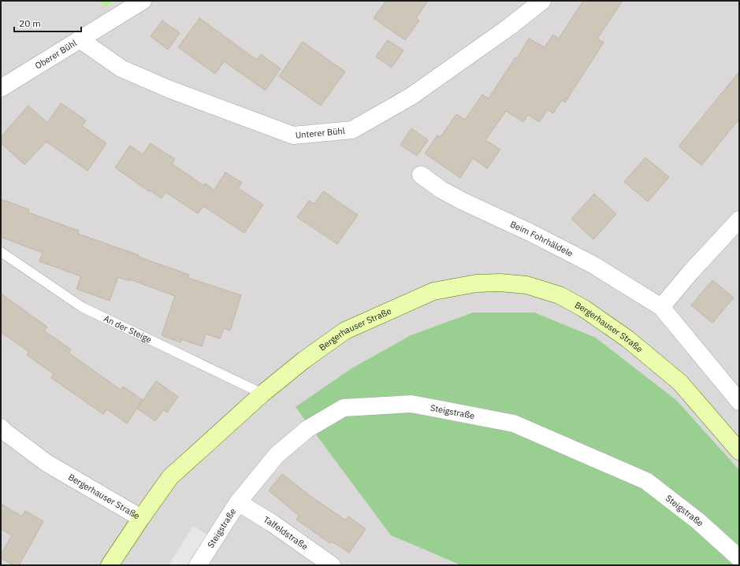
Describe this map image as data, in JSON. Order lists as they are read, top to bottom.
{
  "streets": {
    "main road": ["Bergerhauser Straße"],
    "street": [
      "Oberer Bühl",
      "Unterer Bühl",
      "Beim Fohrhäldele",
      "Steigstraße",
      "Talfeldstraße"
    ],
    "lane": ["An der Steige"]
  },
  "crossings": [
    ["Oberer Bühl", "Unterer Bühl"],
    ["Bergerhauser Straße", "An der Steige"],
    ["Steigstraße", "Talfeldstraße"]
  ],
  "scale_bar": "20 m"
}
